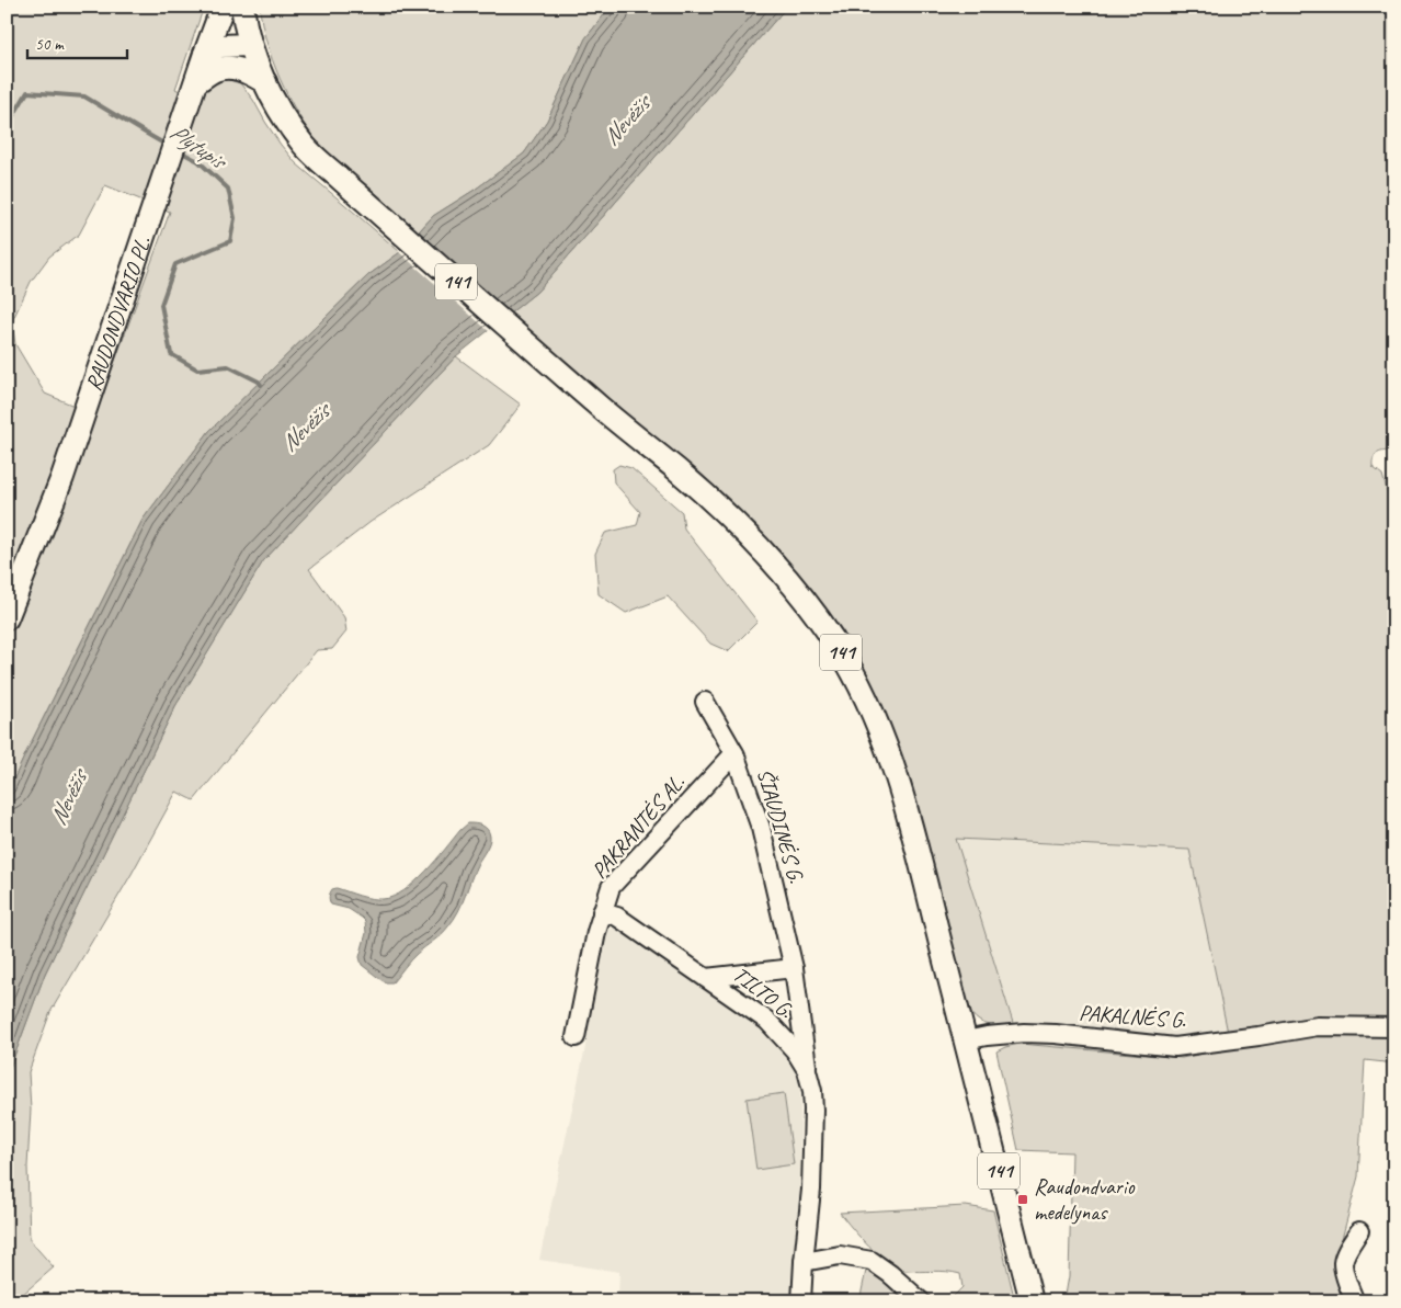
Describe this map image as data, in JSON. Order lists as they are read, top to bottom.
{
  "streets": {
    "main road": ["141", "RAUDONDVARIO PL."],
    "street": [
      "ŠIAUDINĖS G.",
      "PAKRANTĖS AL.",
      "TILTO G.",
      "PAKALNĖS G."
    ]
  },
  "crossings": [
    ["141", "PAKALNĖS G."],
    ["ŠIAUDINĖS G.", "PAKRANTĖS AL."],
    ["ŠIAUDINĖS G.", "TILTO G."],
    ["PAKRANTĖS AL.", "TILTO G."]
  ],
  "water": ["Nevėžis", "Plytupis"],
  "places": {
    "transit": ["Raudondvario medelynas"]
  },
  "scale_bar": "50 m"
}
